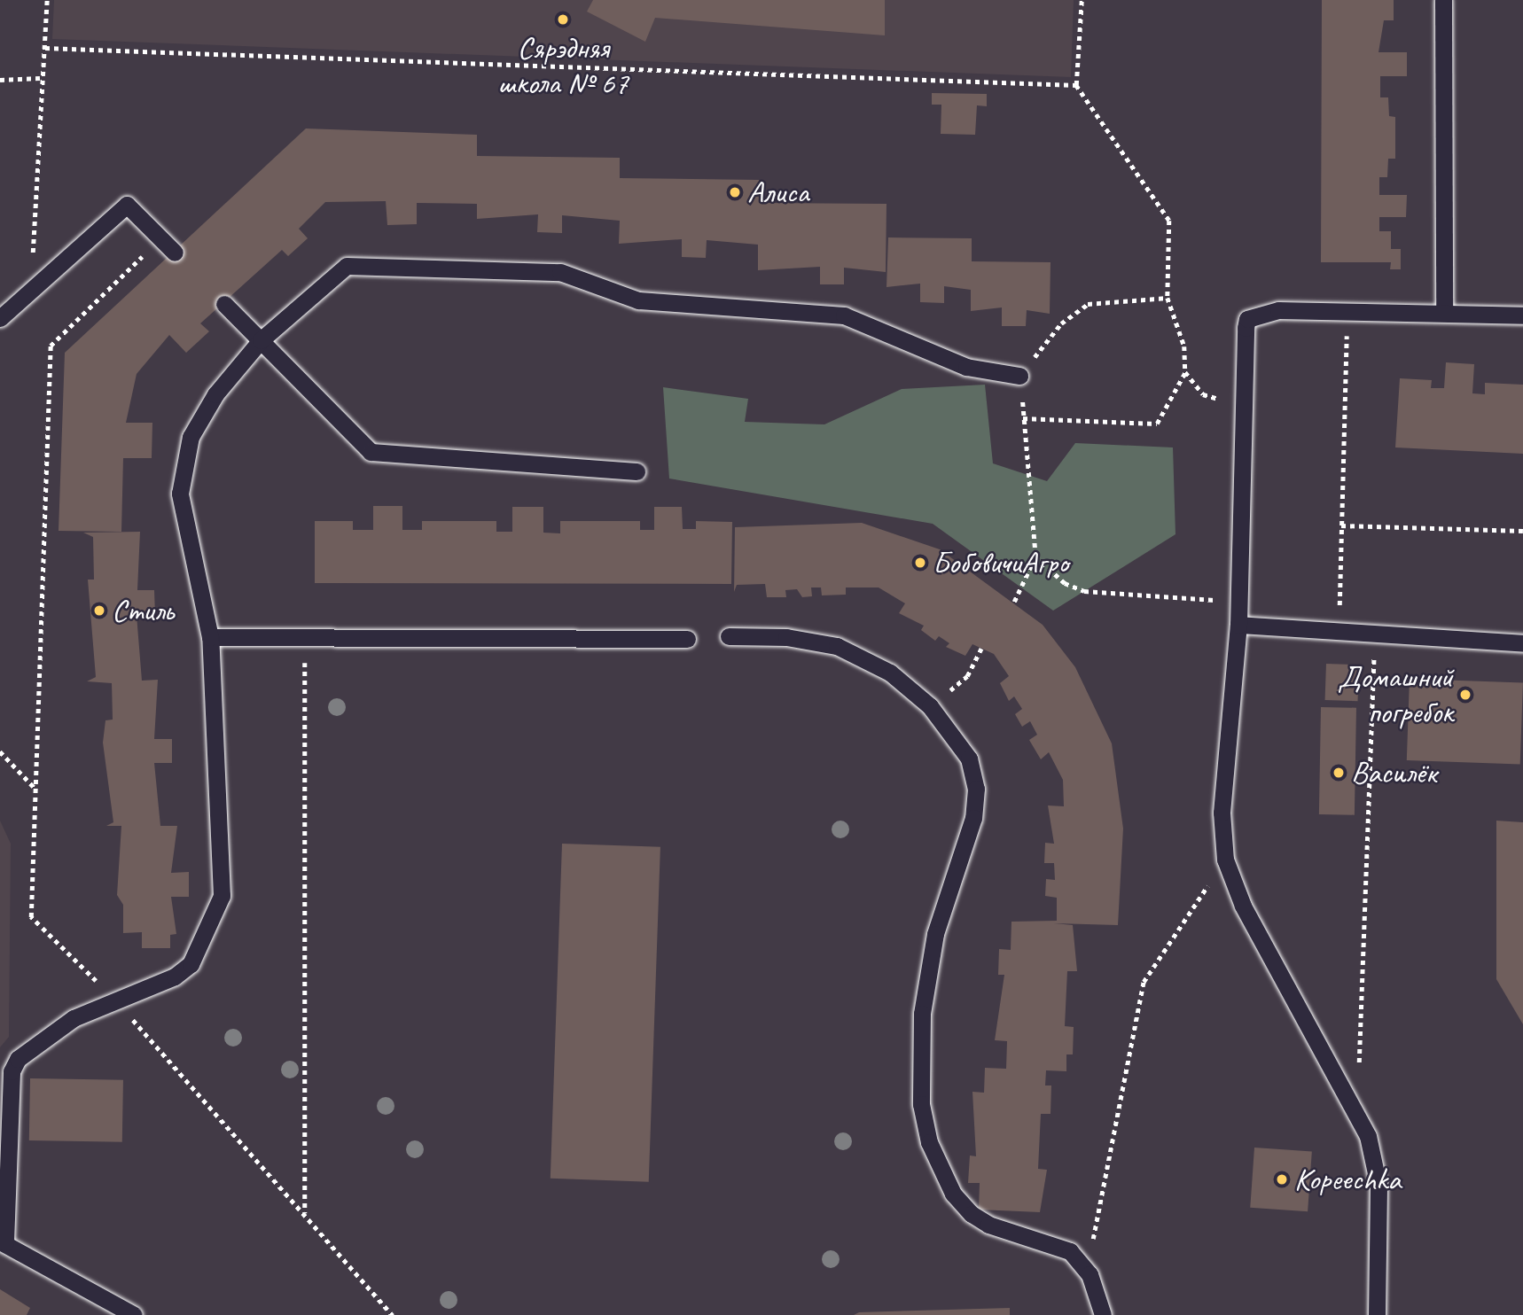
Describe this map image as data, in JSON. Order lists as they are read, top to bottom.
{
  "places": [
    "Сярэдняя школа № 67",
    "Алиса",
    "БобовичиАгро",
    "Стиль",
    "Домашний погребок",
    "Василёк",
    "Kopeechka"
  ]
}
